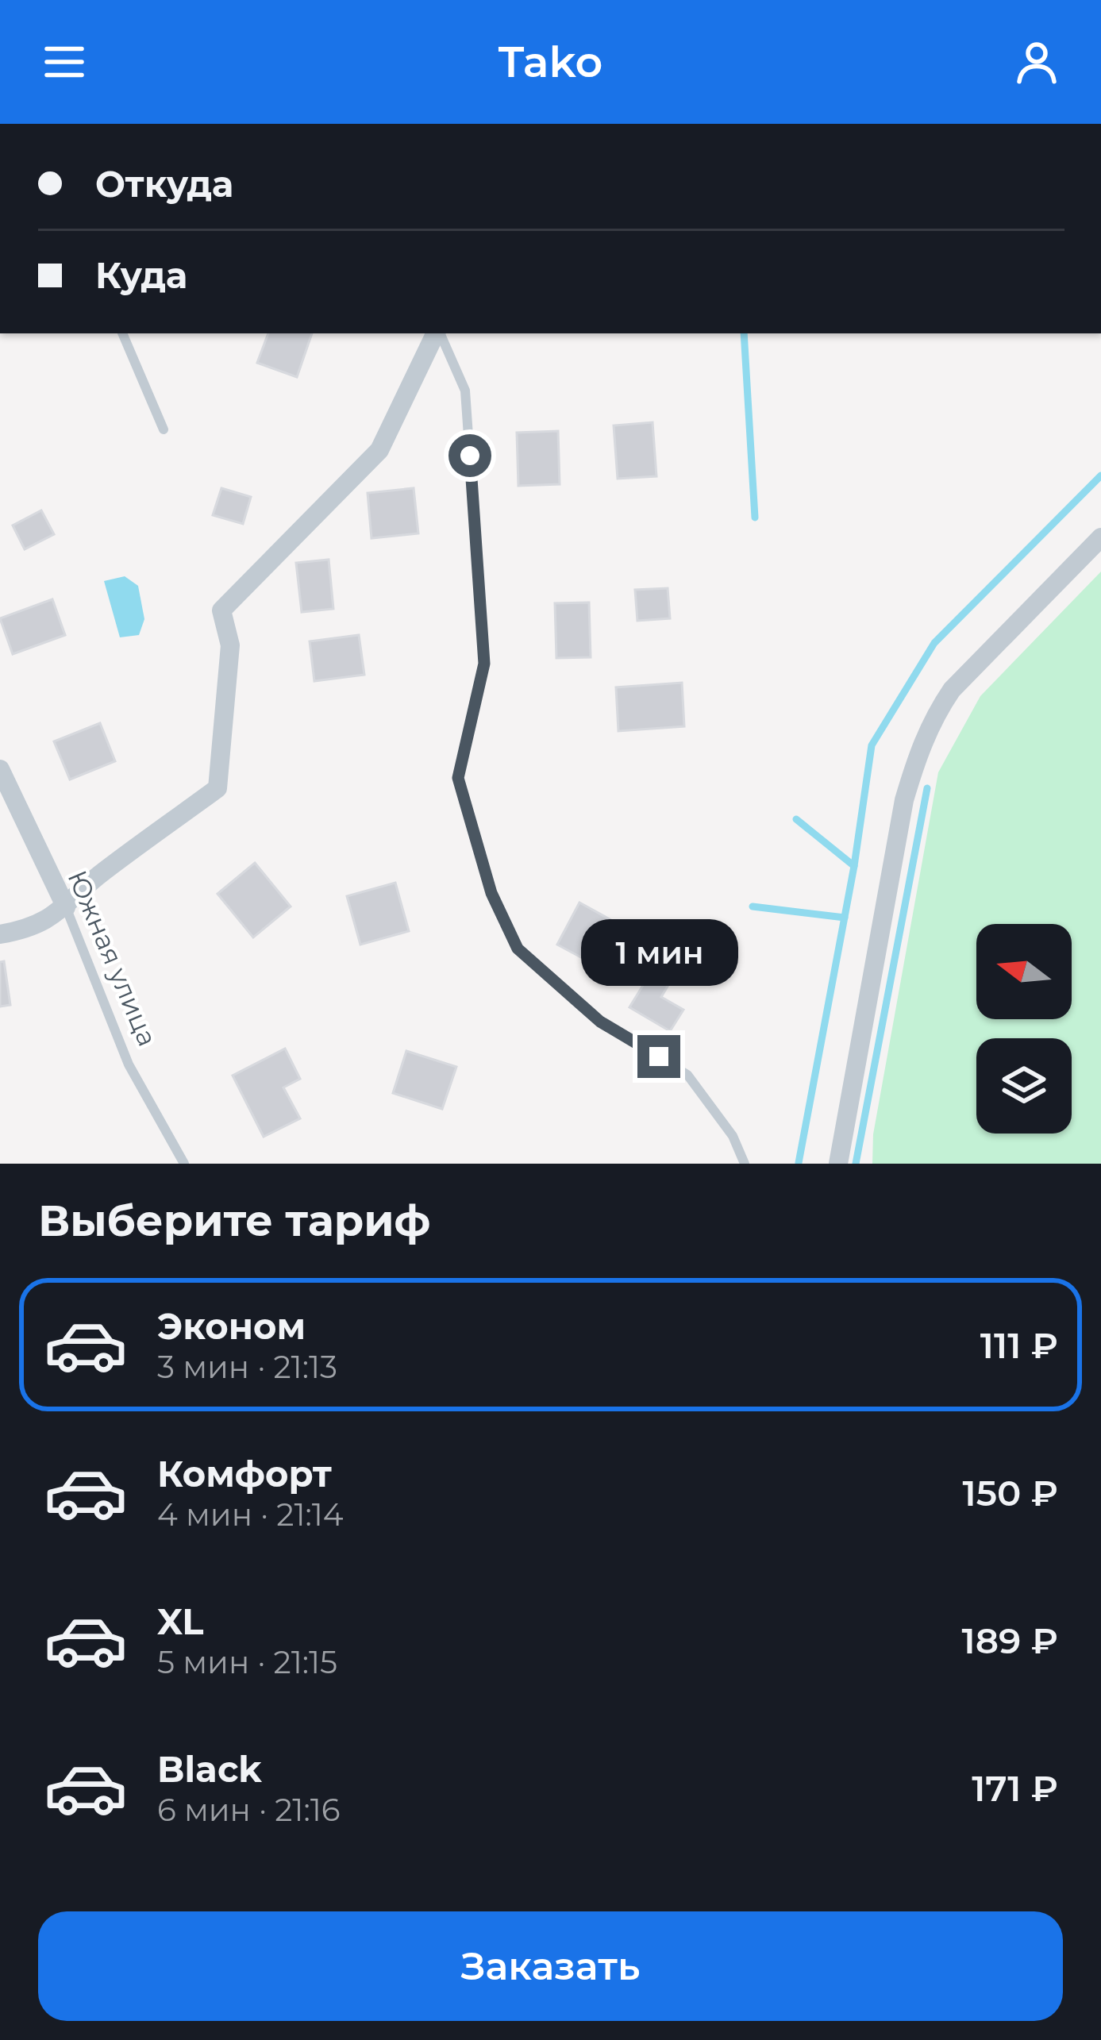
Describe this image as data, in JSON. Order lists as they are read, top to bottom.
{
  "streets": {
    "street": ["Южная улица"]
  },
  "north": "left",
  "page": {
    "header": "Tako",
    "banner": ["Откуда", "Куда"],
    "bubble": "1 мин",
    "heading": "Выберите тариф",
    "list": [
      {
        "name": "Эконом",
        "note": "3 мин · 21:13",
        "value": "111 ₽"
      },
      {
        "name": "Комфорт",
        "note": "4 мин · 21:14",
        "value": "150 ₽"
      },
      {
        "name": "XL",
        "note": "5 мин · 21:15",
        "value": "189 ₽"
      },
      {
        "name": "Black",
        "note": "6 мин · 21:16",
        "value": "171 ₽"
      }
    ],
    "buttons": "Заказать"
  }
}
